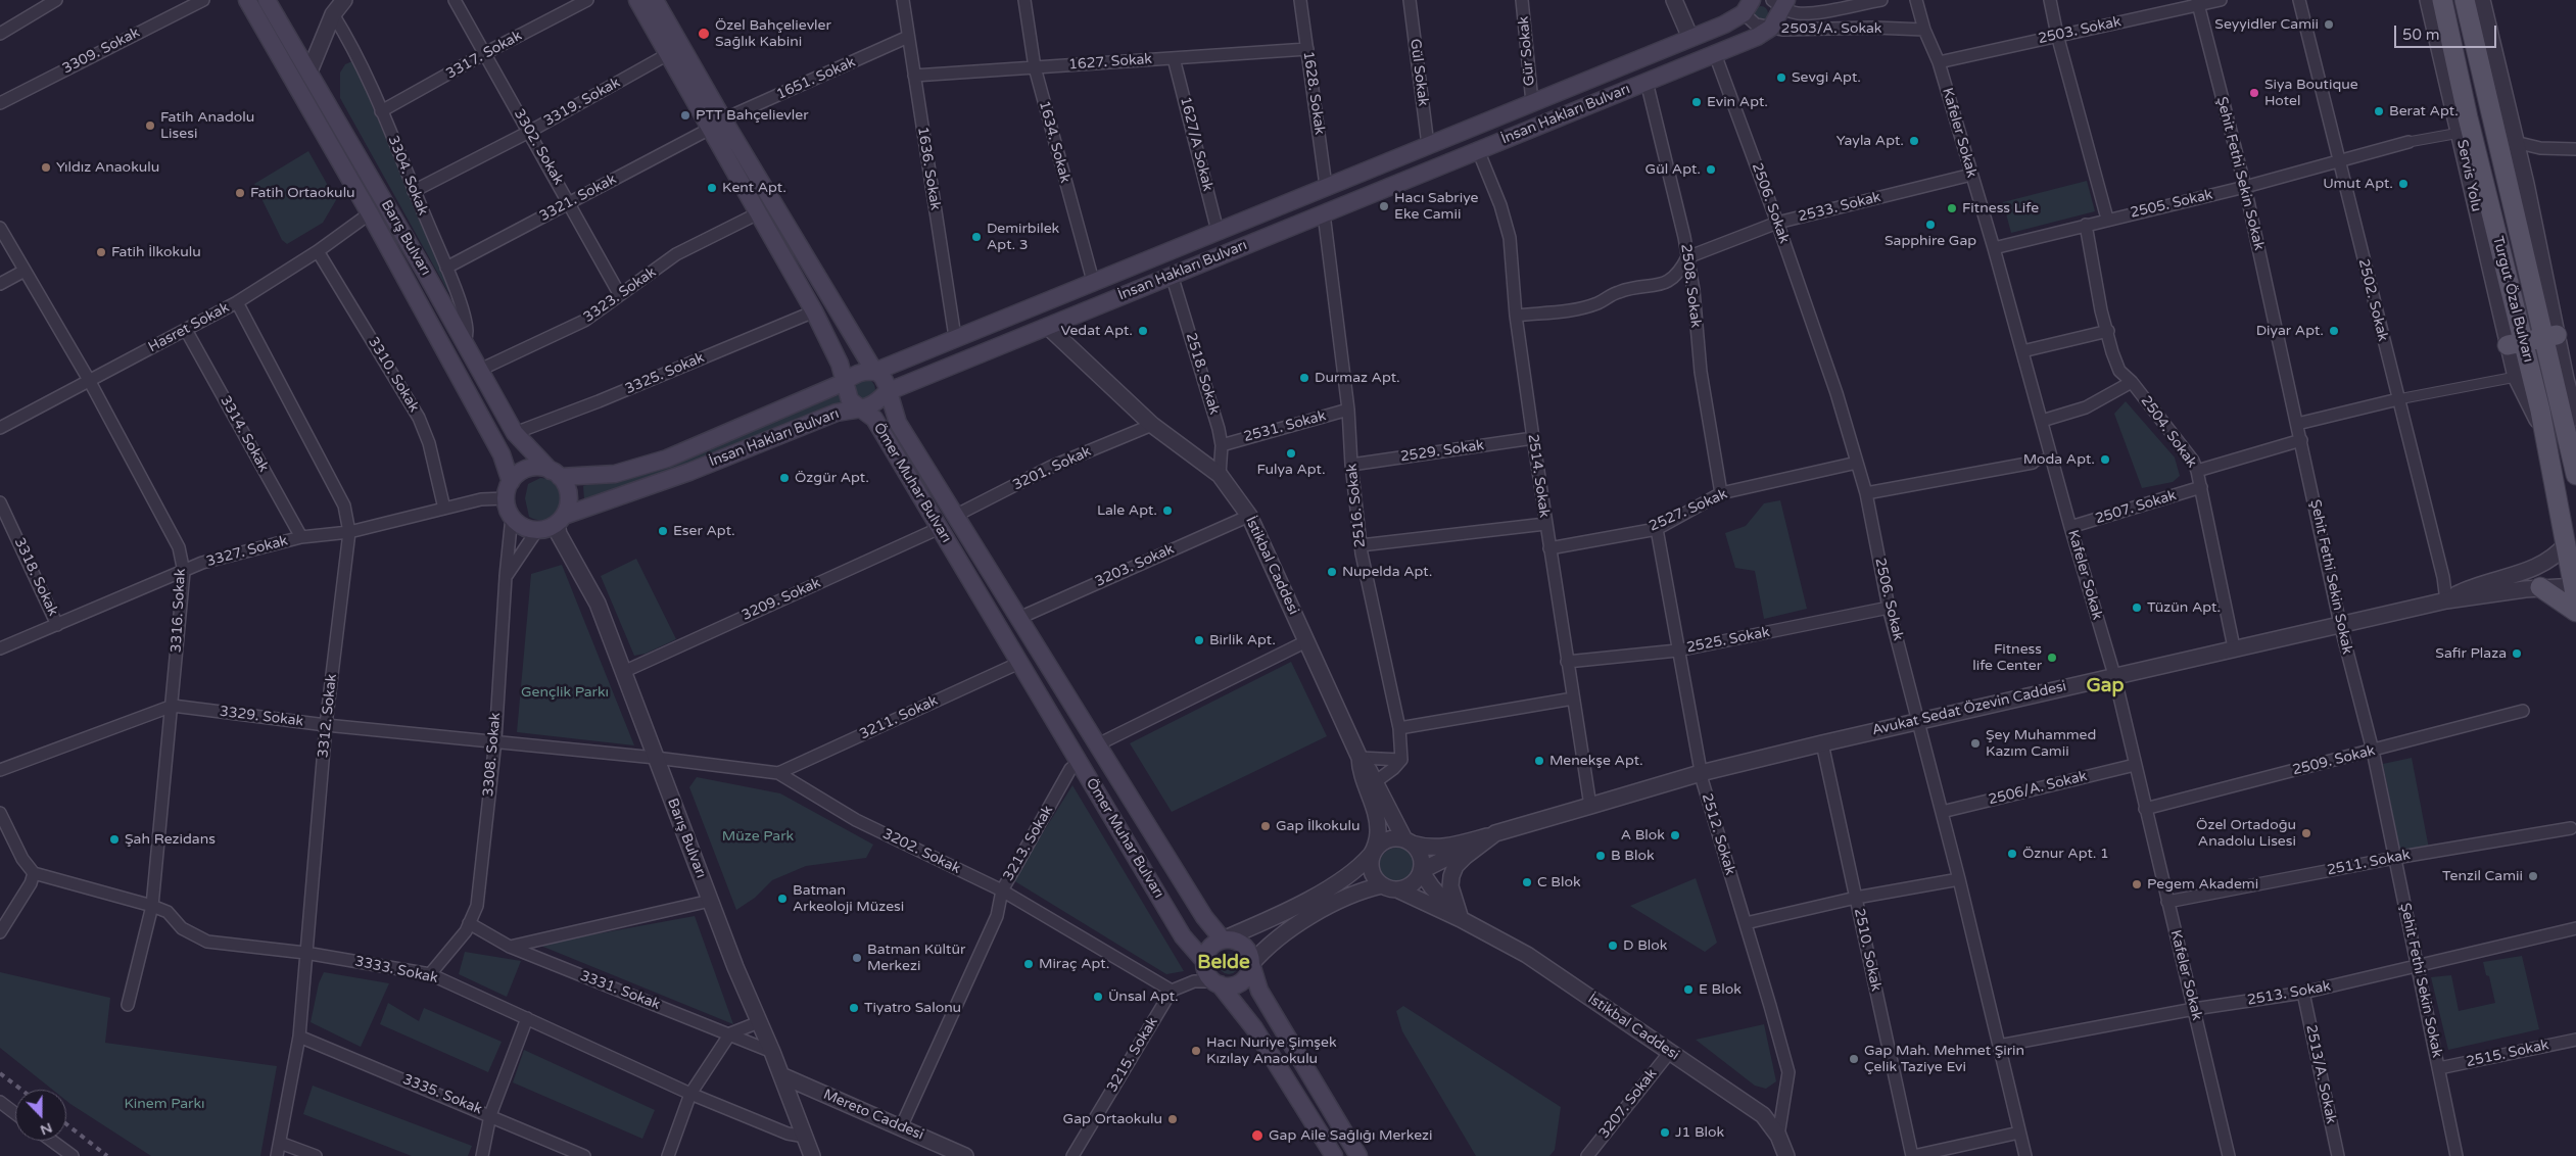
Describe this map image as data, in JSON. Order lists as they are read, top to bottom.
{
  "streets": {
    "main road": [
      "İnsan Hakları Bulvarı",
      "Barış Bulvarı",
      "Turgut Özal Bulvarı",
      "Ömer Muhar Bulvarı"
    ],
    "street": [
      "2503/A. Sokak",
      "2503. Sokak",
      "3309. Sokak",
      "Gür Sokak",
      "3317. Sokak",
      "1627. Sokak",
      "Gül Sokak",
      "1651. Sokak",
      "1628. Sokak",
      "3319. Sokak",
      "Kafeler Sokak",
      "1634. Sokak",
      "1627/A Sokak",
      "3302. Sokak",
      "1636. Sokak",
      "Şehit Fethi Sekin Sokak",
      "3304. Sokak",
      "Servis Yolu",
      "3321. Sokak",
      "2506. Sokak",
      "2505. Sokak",
      "2533. Sokak",
      "2508. Sokak",
      "3323. Sokak",
      "2502. Sokak",
      "Hasret Sokak",
      "3325. Sokak",
      "2518. Sokak",
      "3310. Sokak",
      "2531. Sokak",
      "2504. Sokak",
      "3314. Sokak",
      "2529. Sokak",
      "3201. Sokak",
      "2514. Sokak",
      "2516. Sokak",
      "2507. Sokak",
      "2527. Sokak",
      "3327. Sokak",
      "3203. Sokak",
      "İstikbal Caddesi",
      "3318. Sokak",
      "3209. Sokak",
      "3316. Sokak",
      "2525. Sokak",
      "Avukat Sedat Özevin Caddesi",
      "3312. Sokak",
      "3329. Sokak",
      "3211. Sokak",
      "3308. Sokak",
      "2509. Sokak",
      "2506/A. Sokak",
      "2512. Sokak",
      "3213. Sokak",
      "3202. Sokak",
      "2511. Sokak",
      "2510. Sokak",
      "3333. Sokak",
      "3331. Sokak",
      "2513. Sokak",
      "2515. Sokak",
      "3215. Sokak",
      "2513/A. Sokak",
      "3335. Sokak",
      "3207. Sokak",
      "Mereto Caddesi"
    ]
  },
  "crossings": [
    ["2503/A. Sokak", "İnsan Hakları Bulvarı"],
    ["2503/A. Sokak", "Kafeler Sokak"],
    ["2503. Sokak", "Kafeler Sokak"],
    ["2503. Sokak", "Şehit Fethi Sekin Sokak"],
    ["Gür Sokak", "İnsan Hakları Bulvarı"],
    ["3317. Sokak", "3302. Sokak"],
    ["3317. Sokak", "3304. Sokak"],
    ["1627. Sokak", "1628. Sokak"],
    ["1627. Sokak", "1634. Sokak"],
    ["1627. Sokak", "1627/A Sokak"],
    ["1627. Sokak", "1636. Sokak"],
    ["Gül Sokak", "İnsan Hakları Bulvarı"],
    ["1651. Sokak", "1636. Sokak"],
    ["1651. Sokak", "3321. Sokak"],
    ["1651. Sokak", "Ömer Muhar Bulvarı"],
    ["1628. Sokak", "İnsan Hakları Bulvarı"],
    ["3319. Sokak", "3302. Sokak"],
    ["3319. Sokak", "3304. Sokak"],
    ["3319. Sokak", "Ömer Muhar Bulvarı"],
    ["İnsan Hakları Bulvarı", "1634. Sokak"],
    ["İnsan Hakları Bulvarı", "1627/A Sokak"],
    ["İnsan Hakları Bulvarı", "1636. Sokak"],
    ["İnsan Hakları Bulvarı", "2506. Sokak"],
    ["İnsan Hakları Bulvarı", "Barış Bulvarı"],
    ["İnsan Hakları Bulvarı", "2508. Sokak"],
    ["İnsan Hakları Bulvarı", "2518. Sokak"],
    ["İnsan Hakları Bulvarı", "2514. Sokak"],
    ["İnsan Hakları Bulvarı", "Ömer Muhar Bulvarı"],
    ["İnsan Hakları Bulvarı", "2516. Sokak"],
    ["İnsan Hakları Bulvarı", "3327. Sokak"],
    ["İnsan Hakları Bulvarı", "İstikbal Caddesi"],
    ["İnsan Hakları Bulvarı", "3308. Sokak"],
    ["Kafeler Sokak", "2505. Sokak"],
    ["Kafeler Sokak", "2533. Sokak"],
    ["Kafeler Sokak", "2507. Sokak"],
    ["Kafeler Sokak", "Avukat Sedat Özevin Caddesi"],
    ["Kafeler Sokak", "2509. Sokak"],
    ["Kafeler Sokak", "2506/A. Sokak"],
    ["Kafeler Sokak", "2511. Sokak"],
    ["Kafeler Sokak", "2513. Sokak"],
    ["3302. Sokak", "3321. Sokak"],
    ["3302. Sokak", "3323. Sokak"],
    ["Şehit Fethi Sekin Sokak", "2505. Sokak"],
    ["Şehit Fethi Sekin Sokak", "Avukat Sedat Özevin Caddesi"],
    ["Şehit Fethi Sekin Sokak", "2509. Sokak"],
    ["Şehit Fethi Sekin Sokak", "2511. Sokak"],
    ["Şehit Fethi Sekin Sokak", "2513. Sokak"],
    ["Şehit Fethi Sekin Sokak", "2515. Sokak"],
    ["3304. Sokak", "3321. Sokak"],
    ["3304. Sokak", "Barış Bulvarı"],
    ["Servis Yolu", "Turgut Özal Bulvarı"],
    ["3321. Sokak", "Ömer Muhar Bulvarı"],
    ["2506. Sokak", "2533. Sokak"],
    ["2506. Sokak", "2527. Sokak"],
    ["2506. Sokak", "2525. Sokak"],
    ["2506. Sokak", "Avukat Sedat Özevin Caddesi"],
    ["2506. Sokak", "2506/A. Sokak"],
    ["2506. Sokak", "2513. Sokak"],
    ["2505. Sokak", "2502. Sokak"],
    ["2505. Sokak", "2504. Sokak"],
    ["2533. Sokak", "2508. Sokak"],
    ["Barış Bulvarı", "3323. Sokak"],
    ["Barış Bulvarı", "Hasret Sokak"],
    ["Barış Bulvarı", "3325. Sokak"],
    ["Barış Bulvarı", "3327. Sokak"],
    ["Barış Bulvarı", "3209. Sokak"],
    ["Barış Bulvarı", "3329. Sokak"],
    ["Barış Bulvarı", "3308. Sokak"],
    ["Barış Bulvarı", "3202. Sokak"],
    ["Barış Bulvarı", "3333. Sokak"],
    ["Barış Bulvarı", "3331. Sokak"],
    ["Barış Bulvarı", "Mereto Caddesi"],
    ["2508. Sokak", "2527. Sokak"],
    ["3323. Sokak", "Ömer Muhar Bulvarı"],
    ["2502. Sokak", "Avukat Sedat Özevin Caddesi"],
    ["Hasret Sokak", "3310. Sokak"],
    ["Hasret Sokak", "3314. Sokak"],
    ["Hasret Sokak", "3316. Sokak"],
    ["Hasret Sokak", "3312. Sokak"],
    ["3325. Sokak", "Ömer Muhar Bulvarı"],
    ["2518. Sokak", "2531. Sokak"],
    ["2518. Sokak", "İstikbal Caddesi"],
    ["3310. Sokak", "3327. Sokak"],
    ["2531. Sokak", "2516. Sokak"],
    ["2504. Sokak", "2507. Sokak"],
    ["2504. Sokak", "Avukat Sedat Özevin Caddesi"],
    ["3314. Sokak", "3327. Sokak"],
    ["2529. Sokak", "2514. Sokak"],
    ["2529. Sokak", "2516. Sokak"],
    ["3201. Sokak", "Ömer Muhar Bulvarı"],
    ["3201. Sokak", "İstikbal Caddesi"],
    ["2514. Sokak", "2527. Sokak"],
    ["2514. Sokak", "2525. Sokak"],
    ["2514. Sokak", "Avukat Sedat Özevin Caddesi"],
    ["Ömer Muhar Bulvarı", "3203. Sokak"],
    ["Ömer Muhar Bulvarı", "3209. Sokak"],
    ["Ömer Muhar Bulvarı", "3211. Sokak"],
    ["Ömer Muhar Bulvarı", "3213. Sokak"],
    ["2527. Sokak", "2512. Sokak"],
    ["3327. Sokak", "3318. Sokak"],
    ["3327. Sokak", "3316. Sokak"],
    ["3327. Sokak", "3312. Sokak"],
    ["3327. Sokak", "3308. Sokak"],
    ["3203. Sokak", "İstikbal Caddesi"],
    ["İstikbal Caddesi", "Avukat Sedat Özevin Caddesi"],
    ["İstikbal Caddesi", "2512. Sokak"],
    ["İstikbal Caddesi", "3207. Sokak"],
    ["3316. Sokak", "3329. Sokak"],
    ["3316. Sokak", "3333. Sokak"],
    ["2525. Sokak", "2512. Sokak"],
    ["Avukat Sedat Özevin Caddesi", "2512. Sokak"],
    ["Avukat Sedat Özevin Caddesi", "2510. Sokak"],
    ["3312. Sokak", "3329. Sokak"],
    ["3312. Sokak", "3333. Sokak"],
    ["3312. Sokak", "3335. Sokak"],
    ["3329. Sokak", "3308. Sokak"],
    ["3329. Sokak", "3202. Sokak"],
    ["3211. Sokak", "3202. Sokak"],
    ["3308. Sokak", "3333. Sokak"],
    ["3308. Sokak", "3331. Sokak"],
    ["3213. Sokak", "3202. Sokak"],
    ["3213. Sokak", "Mereto Caddesi"],
    ["3202. Sokak", "3215. Sokak"],
    ["2513. Sokak", "2513/A. Sokak"]
  ],
  "districts": ["Gap", "Belde"],
  "parks": ["Gençlik Parkı", "Müze Park", "Kinem Parkı"],
  "places": [
    "Seyyidler Camii",
    "Özel Bahçelievler Sağlık Kabini",
    "Sevgi Apt.",
    "Siya Boutique Hotel",
    "Evin Apt.",
    "Berat Apt.",
    "PTT Bahçelievler",
    "Fatih Anadolu Lisesi",
    "Yayla Apt.",
    "Yıldız Anaokulu",
    "Gül Apt.",
    "Umut Apt.",
    "Kent Apt.",
    "Fatih Ortaokulu",
    "Hacı Sabriye Eke Camii",
    "Fitness Life",
    "Sapphire Gap",
    "Demirbilek Apt. 3",
    "Fatih İlkokulu",
    "Vedat Apt.",
    "Diyar Apt.",
    "Durmaz Apt.",
    "Fulya Apt.",
    "Moda Apt.",
    "Özgür Apt.",
    "Lale Apt.",
    "Eser Apt.",
    "Nupelda Apt.",
    "Tüzün Apt.",
    "Birlik Apt.",
    "Safir Plaza",
    "Fitness life Center",
    "Şey Muhammed Kazım Camii",
    "Menekşe Apt.",
    "Gap İlkokulu",
    "Özel Ortadoğu Anadolu Lisesi",
    "A Blok",
    "Şah Rezidans",
    "Öznur Apt. 1",
    "B Blok",
    "Tenzil Camii",
    "C Blok",
    "Pegem Akademi",
    "Batman Arkeoloji Müzesi",
    "D Blok",
    "Batman Kültür Merkezi",
    "Miraç Apt.",
    "E Blok",
    "Ünsal Apt.",
    "Tiyatro Salonu",
    "Hacı Nuriye Şimşek Kızılay Anaokulu",
    "Gap Mah. Mehmet Şirin Çelik Taziye Evi",
    "Gap Ortaokulu",
    "J1 Blok",
    "Gap Aile Sağlığı Merkezi"
  ],
  "scale_bar": "50 m",
  "north": "bottom"
}
